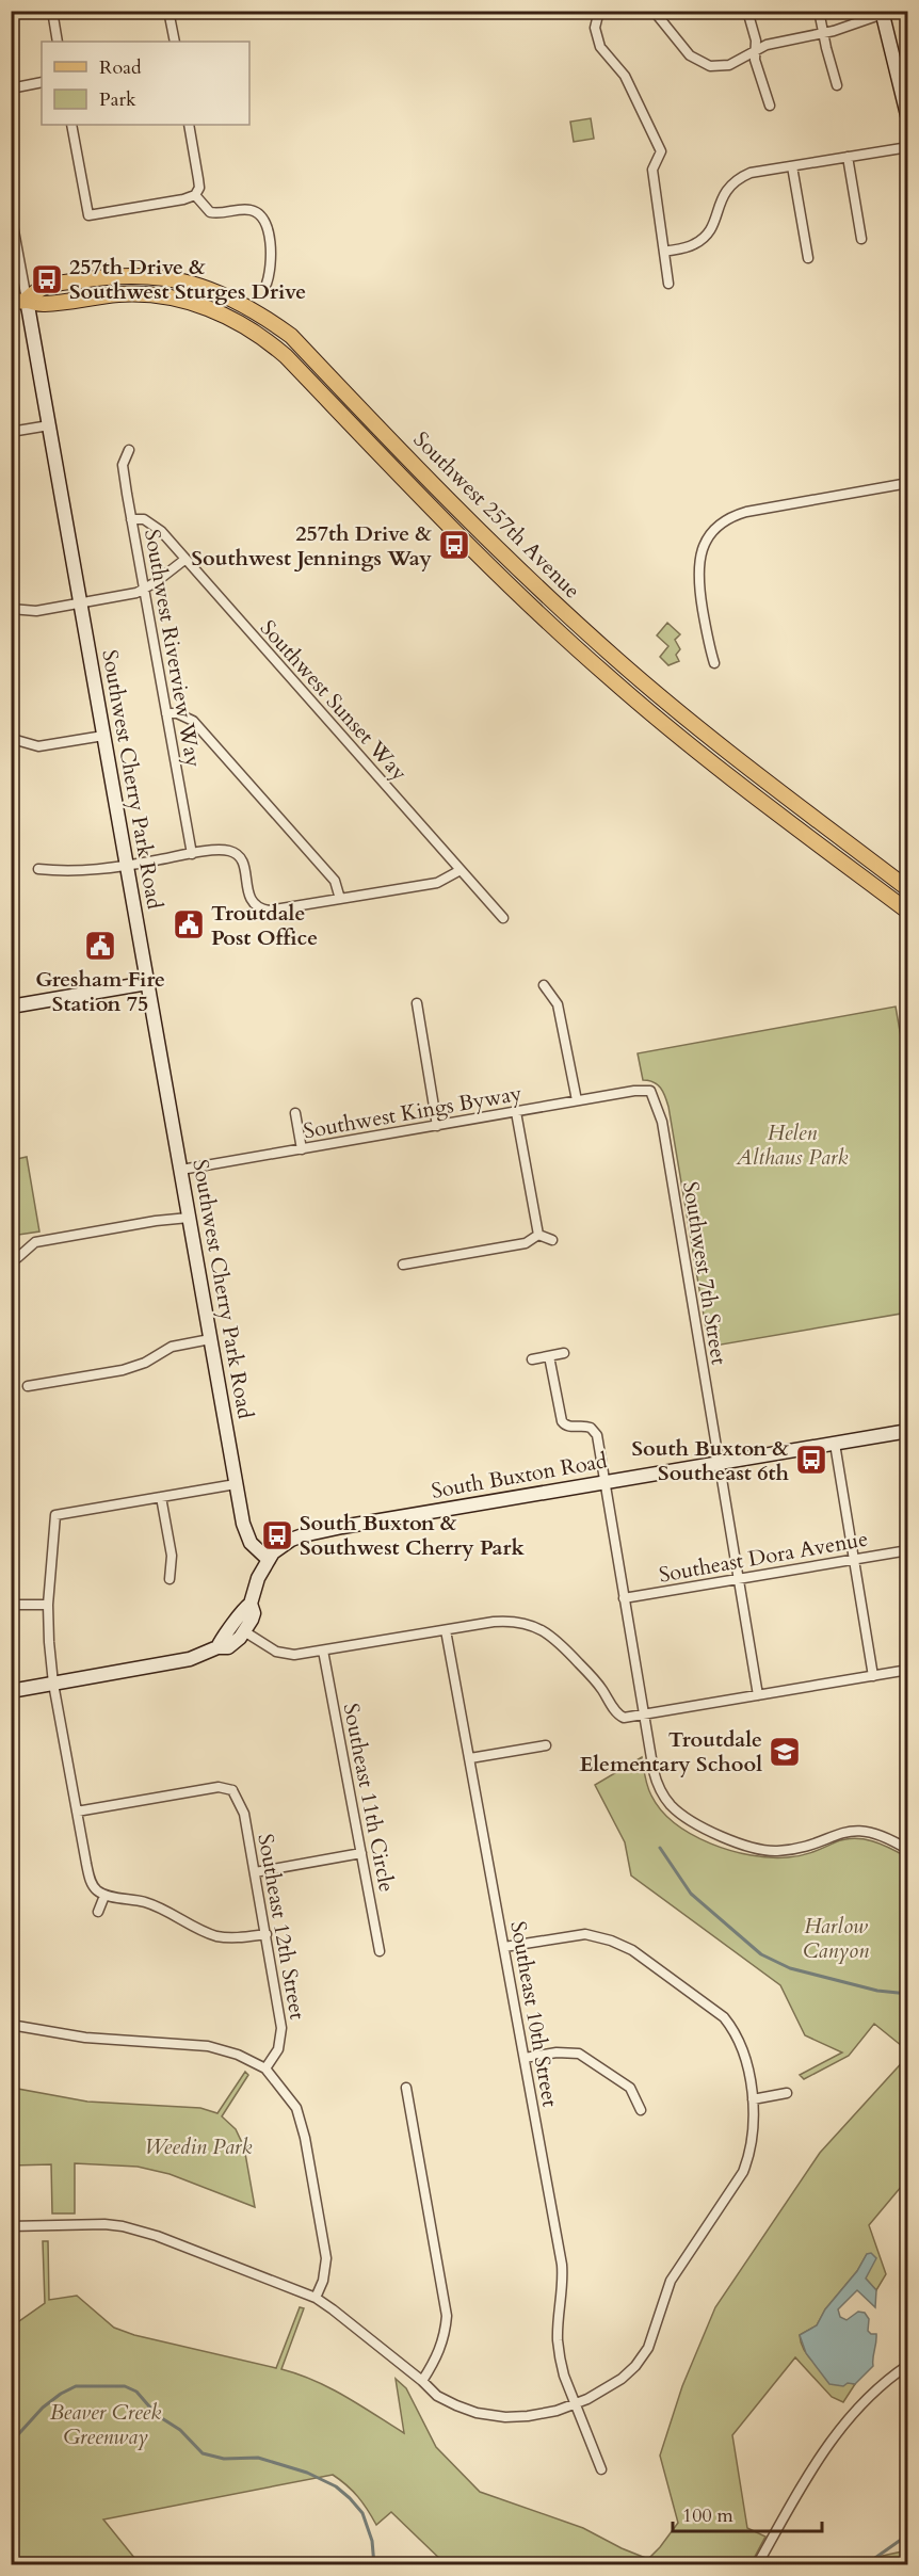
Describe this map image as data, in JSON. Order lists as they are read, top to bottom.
{
  "streets": {
    "main road": ["Southwest 257th Avenue"],
    "street": [
      "Southwest Riverview Way",
      "Southwest Sunset Way",
      "Southwest Cherry Park Road",
      "Southwest Kings Byway",
      "Southwest 7th Street",
      "South Buxton Road",
      "Southeast Dora Avenue",
      "Southeast 11th Circle",
      "Southeast 12th Street",
      "Southeast 10th Street"
    ]
  },
  "crossings": [
    ["Southwest 257th Avenue", "Southwest Cherry Park Road"],
    ["Southwest Riverview Way", "Southwest Sunset Way"],
    ["Southwest Cherry Park Road", "Southwest Kings Byway"],
    ["Southwest Cherry Park Road", "South Buxton Road"],
    ["Southwest Kings Byway", "Southwest 7th Street"],
    ["Southwest 7th Street", "South Buxton Road"],
    ["Southwest 7th Street", "Southeast Dora Avenue"]
  ],
  "parks": [
    "Helen Althaus Park",
    "Harlow Canyon",
    "Weedin Park",
    "Beaver Creek Greenway"
  ],
  "places": {
    "bus stop": [
      "257th Drive & Southwest Sturges Drive",
      "257th Drive & Southwest Jennings Way",
      "South Buxton & Southeast 6th",
      "South Buxton & Southwest Cherry Park"
    ],
    "public building": ["Troutdale Post Office", "Gresham Fire Station 75"],
    "school or university": ["Troutdale Elementary School"]
  },
  "legend": ["Road", "Park"],
  "scale_bar": "100 m"
}
